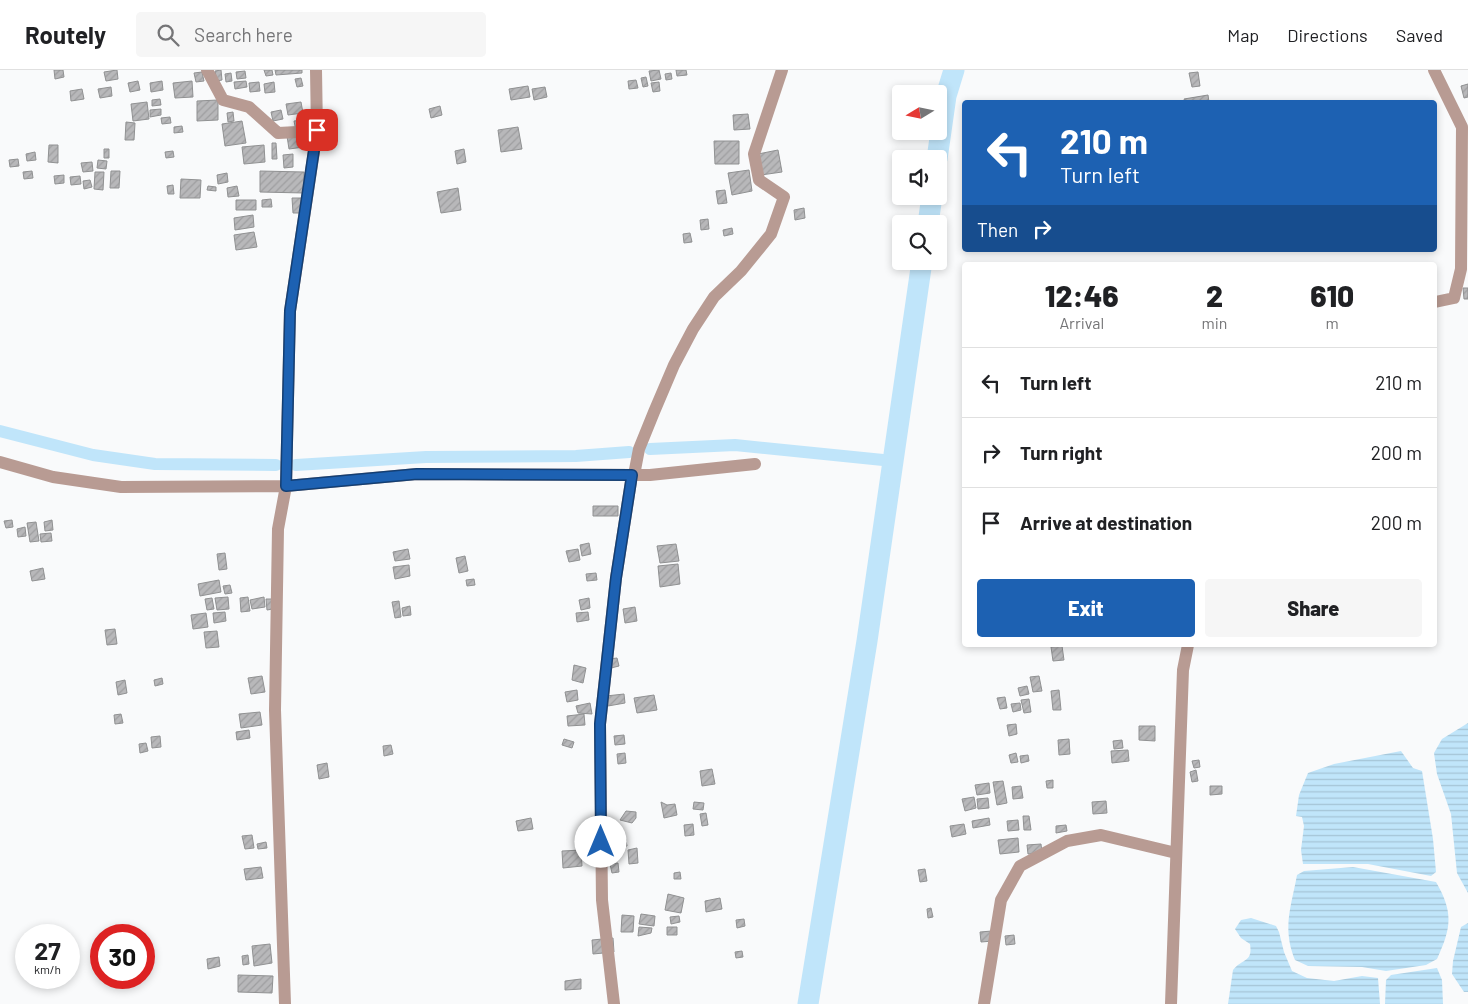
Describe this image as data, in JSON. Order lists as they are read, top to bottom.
{
  "north": "left",
  "page": {
    "header": "Routely",
    "search": "Search here",
    "nav": ["Map", "Directions", "Saved"],
    "turn": ["210 m", "Turn left"],
    "then": "Then",
    "eta": [
      "12:46",
      "Arrival",
      "2",
      "min",
      "610",
      "m"
    ],
    "list": [
      {
        "name": "Turn left",
        "value": "210 m"
      },
      {
        "name": "Turn right",
        "value": "200 m"
      },
      {
        "name": "Arrive at destination",
        "value": "200 m"
      }
    ],
    "buttons": ["Exit", "Share"],
    "speed": "27 km/h",
    "limit": "30"
  }
}
